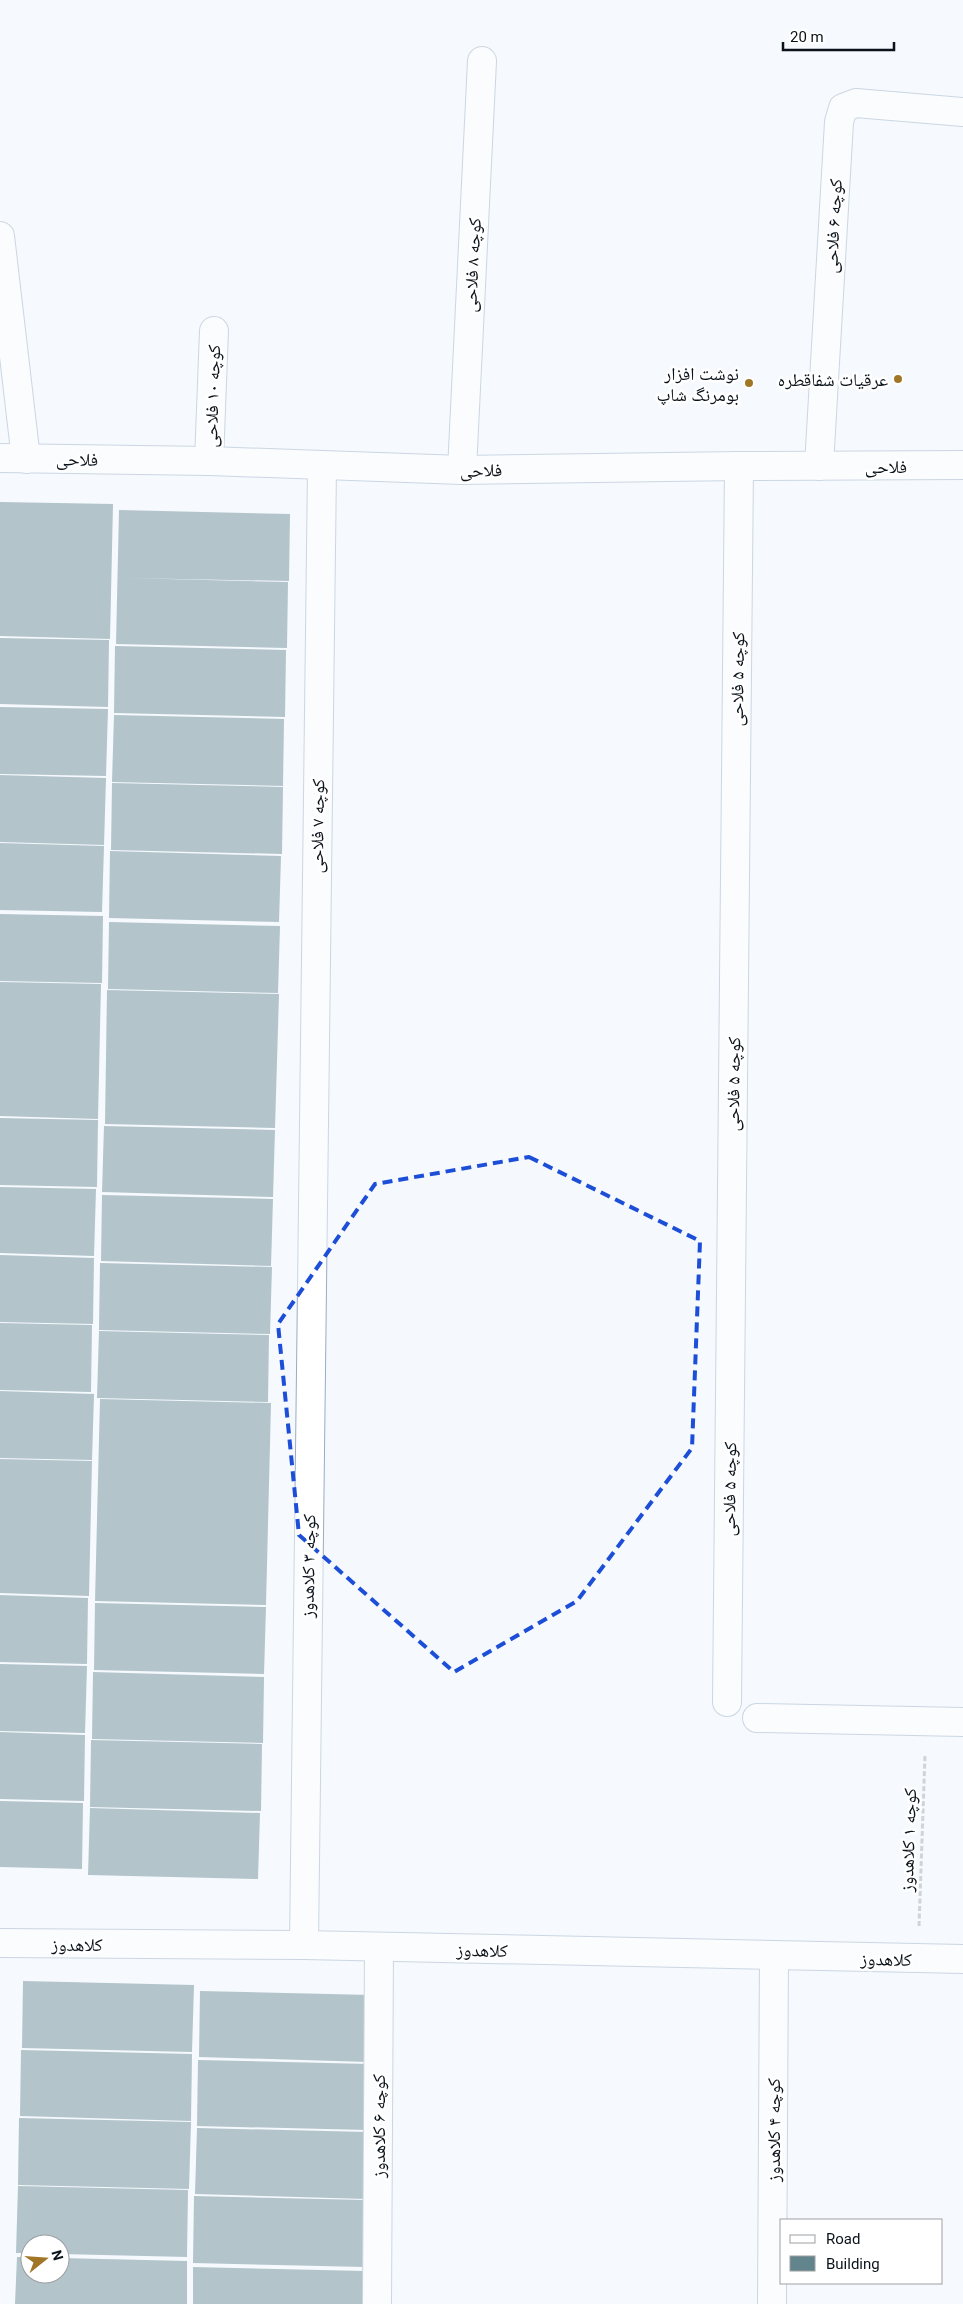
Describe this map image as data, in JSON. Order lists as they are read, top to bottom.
{
  "streets": {
    "street": [
      "کوچه ۶ فلاحی",
      "کوچه ۸ فلاحی",
      "کوچه ۱۰ فلاحی",
      "فلاحی",
      "کوچه ۵ فلاحی",
      "کوچه ۷ فلاحی",
      "کوچه ۳ کلاهدوز",
      "کلاهدوز",
      "کوچه ۶ کلاهدوز",
      "کوچه ۴ کلاهدوز"
    ],
    "path": ["کوچه ۱ کلاهدوز"]
  },
  "crossings": [
    ["کوچه ۶ فلاحی", "فلاحی"],
    ["کوچه ۸ فلاحی", "فلاحی"],
    ["کوچه ۱۰ فلاحی", "فلاحی"],
    ["فلاحی", "کوچه ۵ فلاحی"],
    ["فلاحی", "کوچه ۷ فلاحی"],
    ["کوچه ۷ فلاحی", "کوچه ۳ کلاهدوز"],
    ["کوچه ۳ کلاهدوز", "کلاهدوز"],
    ["کوچه ۱ کلاهدوز", "کلاهدوز"],
    ["کلاهدوز", "کوچه ۶ کلاهدوز"],
    ["کلاهدوز", "کوچه ۴ کلاهدوز"]
  ],
  "places": ["عرقیات شفاقطره", "نوشت افزار بومرنگ شاپ"],
  "legend": ["Road", "Building"],
  "scale_bar": "20 m",
  "north": "right"
}
